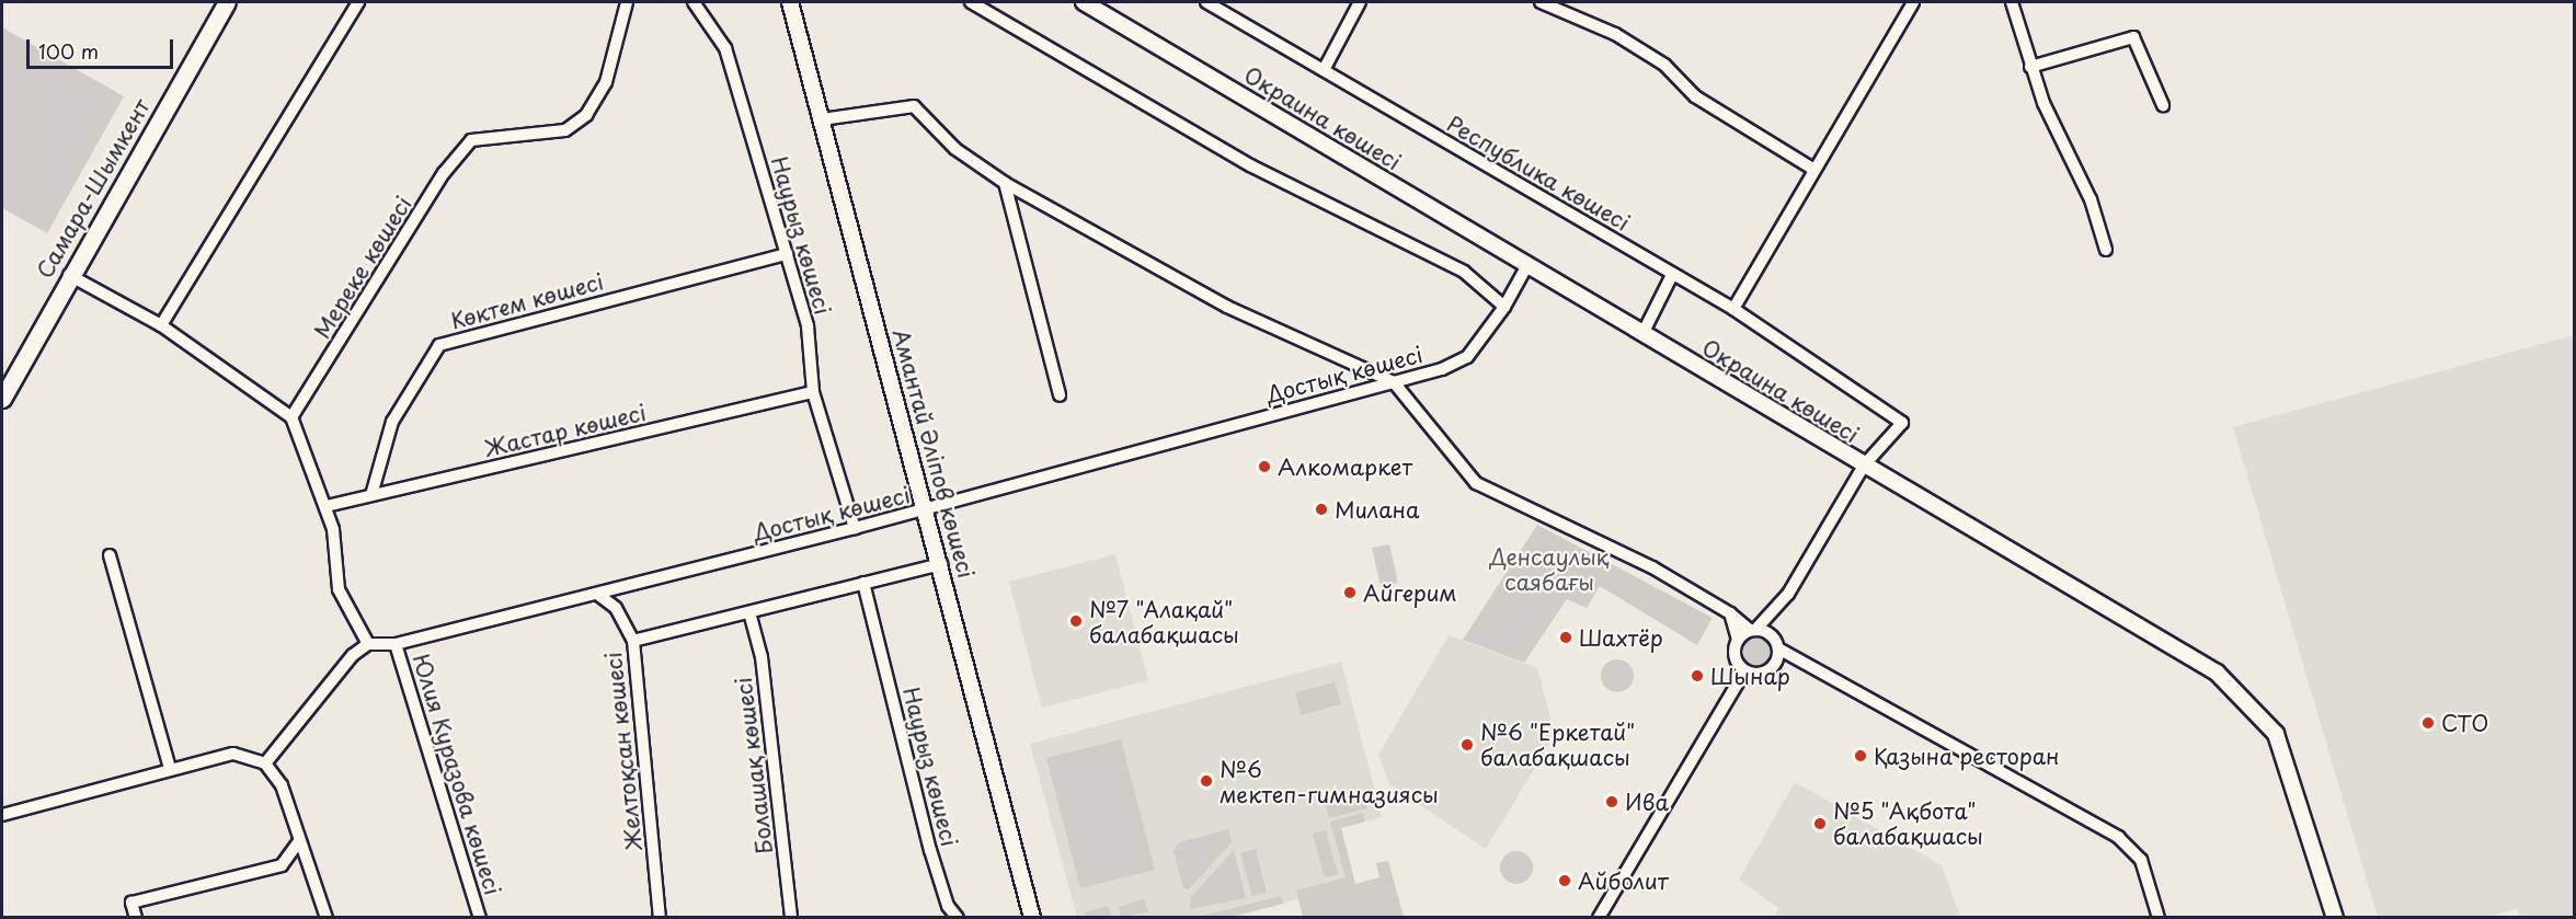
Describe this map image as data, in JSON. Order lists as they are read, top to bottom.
{
  "streets": {
    "highway": ["Самара-Шымкент"],
    "main road": ["Окраина көшесі", "Амантай Әліпов көшесі"],
    "street": [
      "Республика көшесі",
      "Наурыз көшесі",
      "Мереке көшесі",
      "Көктем көшесі",
      "Достық көшесі",
      "Жастар көшесі",
      "Желтоқсан көшесі",
      "Болашақ көшесі",
      "Юлия Куразова көшесі"
    ]
  },
  "crossings": [
    ["Окраина көшесі", "Республика көшесі"],
    ["Окраина көшесі", "Достық көшесі"],
    ["Наурыз көшесі", "Көктем көшесі"],
    ["Наурыз көшесі", "Достық көшесі"],
    ["Наурыз көшесі", "Жастар көшесі"],
    ["Көктем көшесі", "Жастар көшесі"],
    ["Достық көшесі", "Амантай Әліпов көшесі"],
    ["Достық көшесі", "Желтоқсан көшесі"],
    ["Достық көшесі", "Юлия Куразова көшесі"]
  ],
  "parks": ["Денсаулық саябағы"],
  "places": [
    "Алкомаркет",
    "Милана",
    "Айгерим",
    "№7 \"Алақай\" балабақшасы",
    "Шахтёр",
    "Шынар",
    "СТО",
    "№6 \"Еркетай\" балабақшасы",
    "Қазына ресторан",
    "№6 мектеп-гимназиясы",
    "Ива",
    "№5 \"Ақбота\" балабақшасы",
    "Айболит"
  ],
  "scale_bar": "100 m"
}
